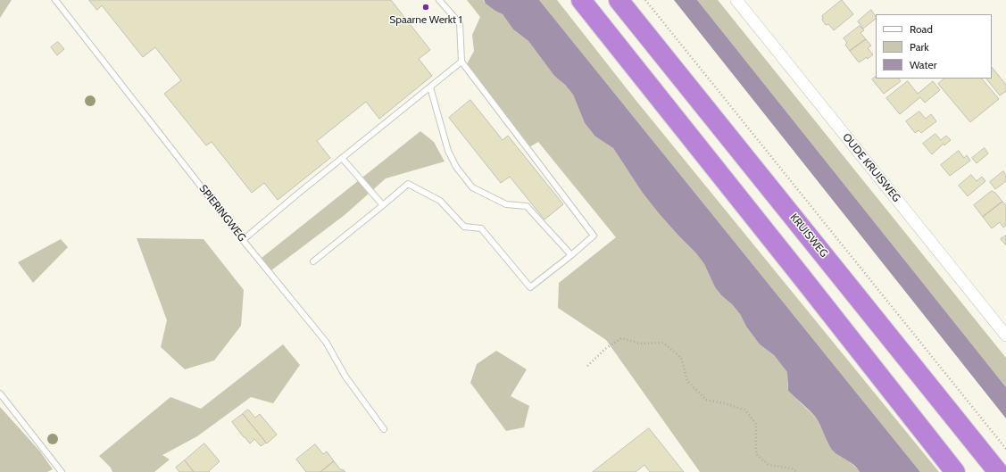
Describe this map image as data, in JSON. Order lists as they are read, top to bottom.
{
  "streets": {
    "highway": ["KRUISWEG"],
    "street": ["OUDE KRUISWEG"],
    "lane": ["SPIERINGWEG"]
  },
  "places": ["Spaarne Werkt 1"],
  "legend": ["Road", "Park", "Water"]
}
